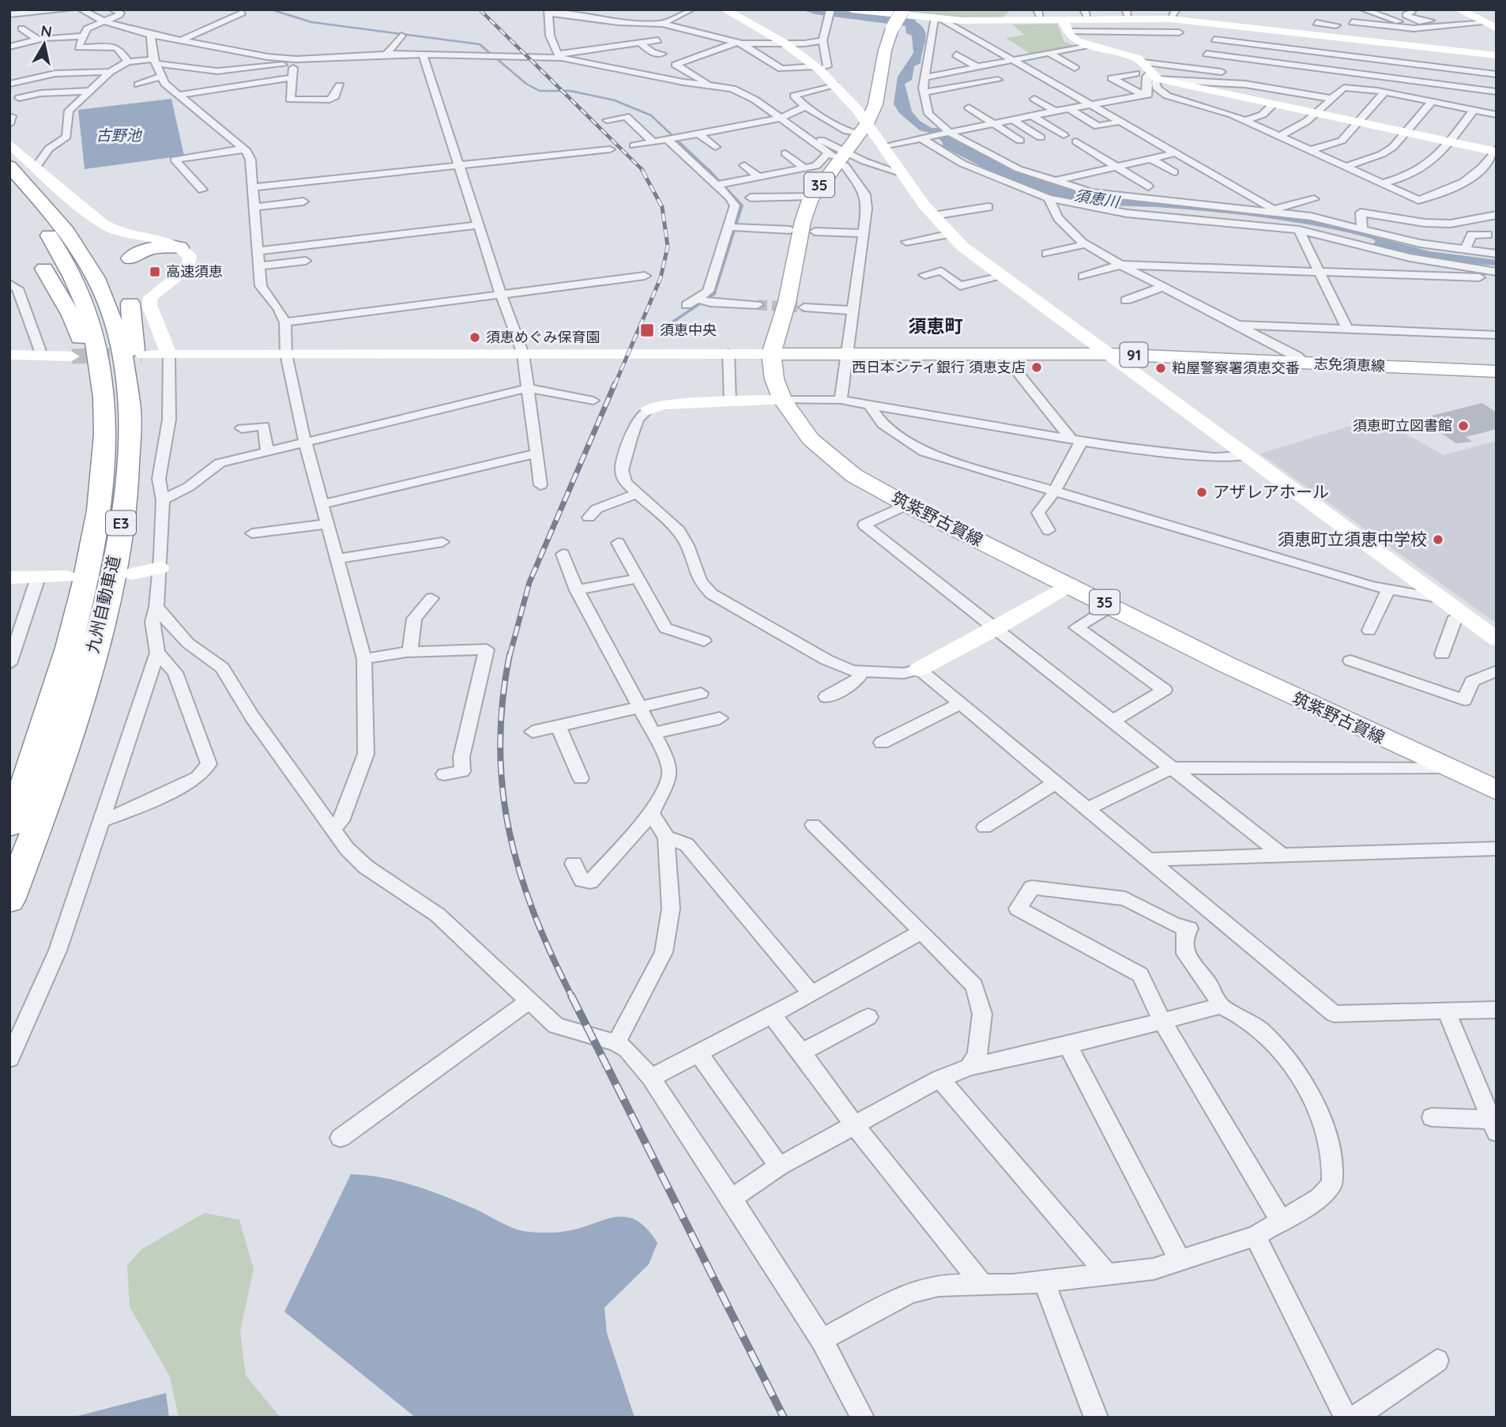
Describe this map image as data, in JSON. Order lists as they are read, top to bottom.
{
  "streets": {
    "highway": ["E3", "九州自動車道"],
    "main road": [
      "35",
      "91",
      "志免須恵線",
      "筑紫野古賀線"
    ]
  },
  "crossings": [
    ["志免須恵線", "筑紫野古賀線"]
  ],
  "districts": ["須恵町"],
  "water": ["古野池", "須恵川"],
  "places": {
    "transit": ["高速須恵", "須恵中央"],
    "other": [
      "須恵めぐみ保育園",
      "西日本シティ銀行 須恵支店",
      "粕屋警察署須恵交番",
      "須恵町立図書館",
      "アザレアホール",
      "須恵町立須恵中学校"
    ]
  },
  "north": "top"
}
